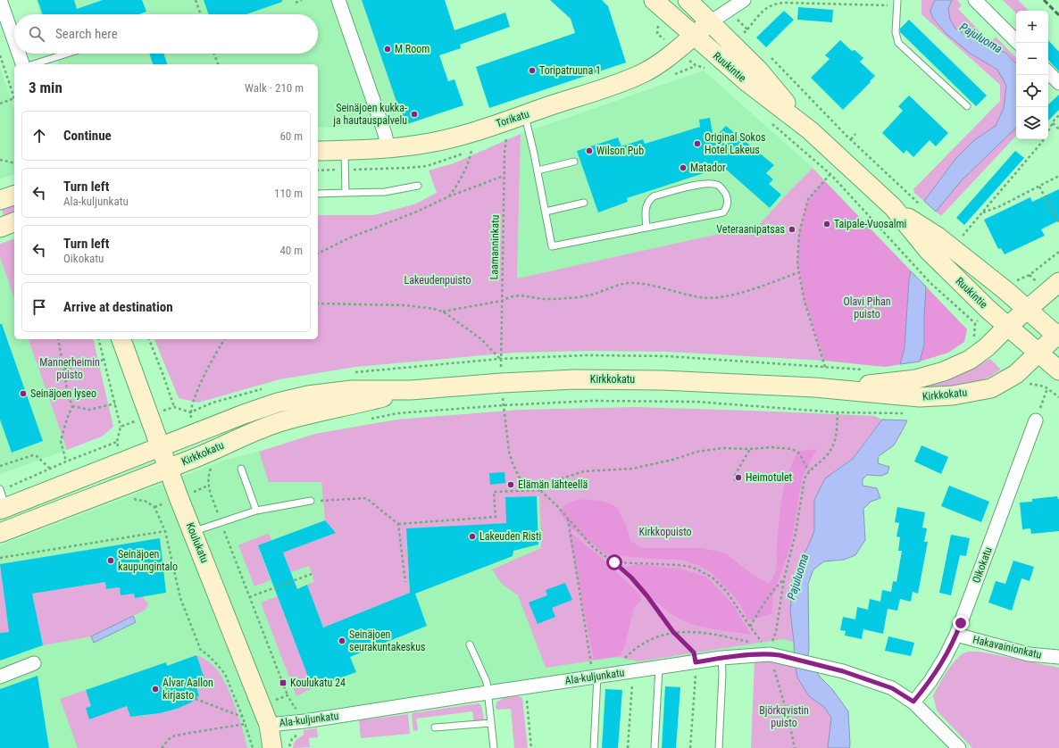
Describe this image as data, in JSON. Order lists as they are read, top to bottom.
{
  "streets": {
    "main road": [
      "Ruukintie",
      "Torikatu",
      "Kirkkokatu",
      "Koulukatu"
    ],
    "street": ["Oikokatu", "Hakavainionkatu", "Ala-kuljunkatu"],
    "path": ["Laamanninkatu"]
  },
  "crossings": [
    ["Ruukintie", "Torikatu"],
    ["Ruukintie", "Kirkkokatu"],
    ["Kirkkokatu", "Koulukatu"],
    ["Koulukatu", "Ala-kuljunkatu"],
    ["Oikokatu", "Hakavainionkatu"],
    ["Oikokatu", "Ala-kuljunkatu"]
  ],
  "water": ["Pajuluoma"],
  "parks": [
    "Lakeudenpuisto",
    "Olavi Pihan puisto",
    "Mannerheimin puisto",
    "Kirkkopuisto",
    "Björkqvistin puisto"
  ],
  "places": {
    "other": [
      "M Room",
      "Toripatruuna 1",
      "Seinäjoen kukka- ja hautauspalvelu",
      "Original Sokos Hotel Lakeus",
      "Wilson Pub",
      "Matador",
      "Taipale-Vuosalmi",
      "Veteraanipatsas",
      "Seinäjoen lyseo",
      "Heimotulet",
      "Elämän lähteellä",
      "Lakeuden Risti",
      "Seinäjoen kaupungintalo",
      "Seinäjoen seurakuntakeskus",
      "Alvar Aallon kirjasto"
    ],
    "transit": ["Koulukatu 24"]
  },
  "page": {
    "map_buttons": ["+", "−"],
    "search": "Search here",
    "heading": ["3 min", "Walk · 210 m"],
    "list": [
      ["Continue", "60 m"],
      ["Turn left", "Ala-kuljunkatu", "110 m"],
      ["Turn left", "Oikokatu", "40 m"],
      "Arrive at destination"
    ]
  }
}
